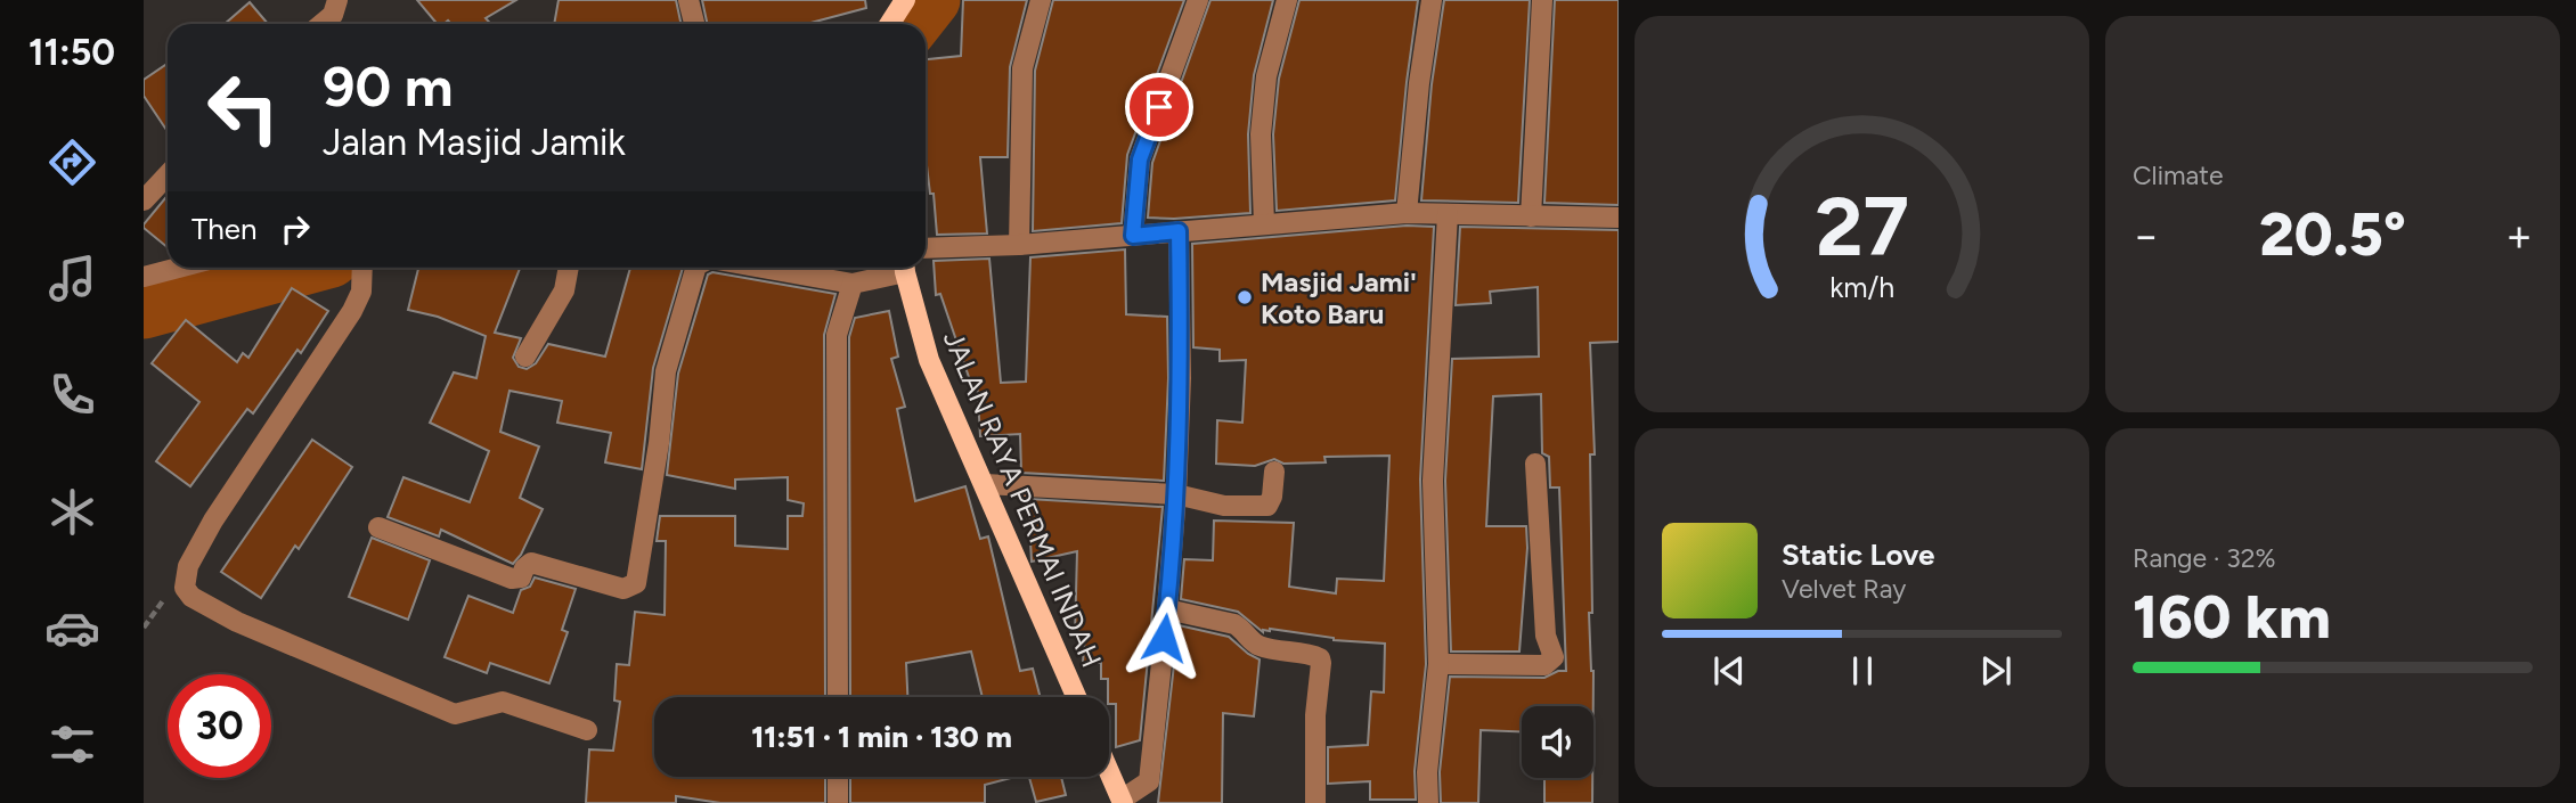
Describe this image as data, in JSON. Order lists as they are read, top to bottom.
{
  "streets": {
    "main road": ["JALAN RAYA PERMAI INDAH"]
  },
  "places": ["Masjid Jami' Koto Baru"],
  "page": {
    "tabs": "11:50",
    "tile": [
      "Climate",
      ["Range · 32%", "160 km"]
    ],
    "turn": ["90 m", "Jalan Masjid Jamik"],
    "then": "Then",
    "heat": ["−", "20.5°", "+"],
    "song": ["Static Love", "Velvet Ray"],
    "limit": "30",
    "trip": "11:51 · 1 min · 130 m",
    "gauge": ["27", "km/h"]
  }
}
